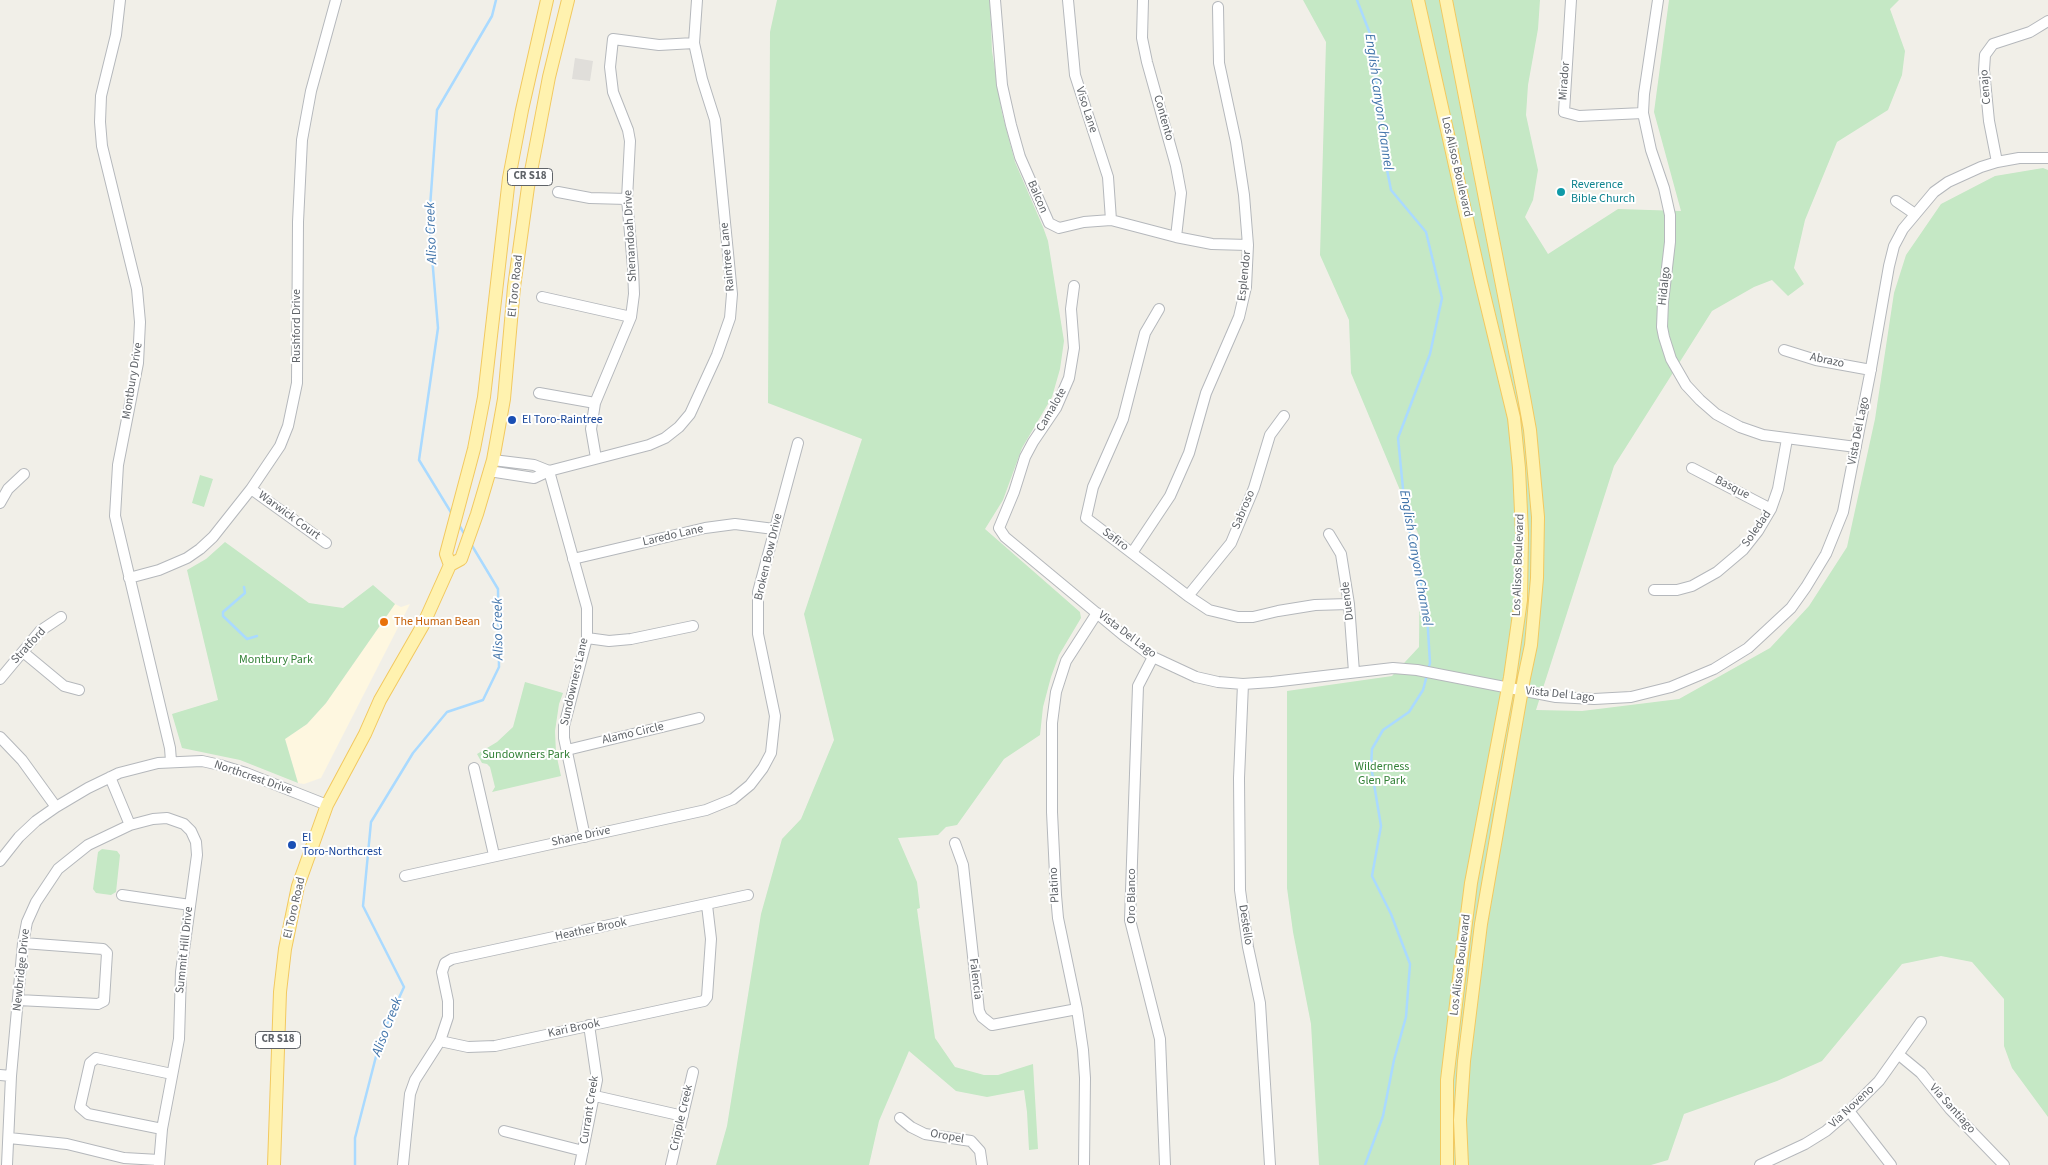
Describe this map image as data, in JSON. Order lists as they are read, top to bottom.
{
  "streets": {
    "main road": ["Los Alisos Boulevard", "CR S18", "El Toro Road"],
    "street": [
      "Mirador",
      "Cenajo",
      "Viso Lane",
      "Contento",
      "Balcon",
      "Shenandoah Drive",
      "Raintree Lane",
      "Esplendor",
      "Hidalgo",
      "Rushford Drive",
      "Abrazo",
      "Montbury Drive",
      "Camalote",
      "Vista Del Lago",
      "Basque",
      "Sabroso",
      "Warwick Court",
      "Soledad",
      "Laredo Lane",
      "Safiro",
      "Broken Bow Drive",
      "Duende",
      "Stratford",
      "Sundowners Lane",
      "Alamo Circle",
      "Northcrest Drive",
      "Shane Drive",
      "Platino",
      "Oro Blanco",
      "Destello",
      "Heather Brook",
      "Summit Hill Drive",
      "Newbridge Drive",
      "Falencia",
      "Kari Brook",
      "Via Noveno",
      "Via Santiago",
      "Currant Creek",
      "Cripple Creek",
      "Oropel"
    ]
  },
  "crossings": [
    ["Mirador", "Hidalgo"],
    ["Cenajo", "Vista Del Lago"],
    ["Viso Lane", "Balcon"],
    ["Contento", "Balcon"],
    ["Los Alisos Boulevard", "Vista Del Lago"],
    ["Balcon", "Esplendor"],
    ["Shenandoah Drive", "Raintree Lane"],
    ["Raintree Lane", "El Toro Road"],
    ["Raintree Lane", "Sundowners Lane"],
    ["Esplendor", "Safiro"],
    ["El Toro Road", "Northcrest Drive"],
    ["Hidalgo", "Vista Del Lago"],
    ["Hidalgo", "Soledad"],
    ["Rushford Drive", "Montbury Drive"],
    ["Rushford Drive", "Warwick Court"],
    ["Abrazo", "Vista Del Lago"],
    ["Montbury Drive", "Northcrest Drive"],
    ["Camalote", "Vista Del Lago"],
    ["Vista Del Lago", "Duende"],
    ["Vista Del Lago", "Platino"],
    ["Vista Del Lago", "Oro Blanco"],
    ["Vista Del Lago", "Destello"],
    ["Basque", "Soledad"],
    ["Sabroso", "Safiro"],
    ["Laredo Lane", "Broken Bow Drive"],
    ["Laredo Lane", "Sundowners Lane"],
    ["Safiro", "Duende"],
    ["Broken Bow Drive", "Shane Drive"],
    ["Sundowners Lane", "Alamo Circle"],
    ["Sundowners Lane", "Shane Drive"],
    ["Platino", "Falencia"],
    ["Heather Brook", "Kari Brook"],
    ["Summit Hill Drive", "Newbridge Drive"],
    ["Kari Brook", "Currant Creek"],
    ["Via Noveno", "Via Santiago"]
  ],
  "water": ["English Canyon Channel", "Aliso Creek"],
  "parks": ["Montbury Park", "Sundowners Park", "Wilderness Glen Park"],
  "places": [
    "Reverence Bible Church",
    "El Toro-Raintree",
    "The Human Bean",
    "El Toro-Northcrest"
  ]
}
